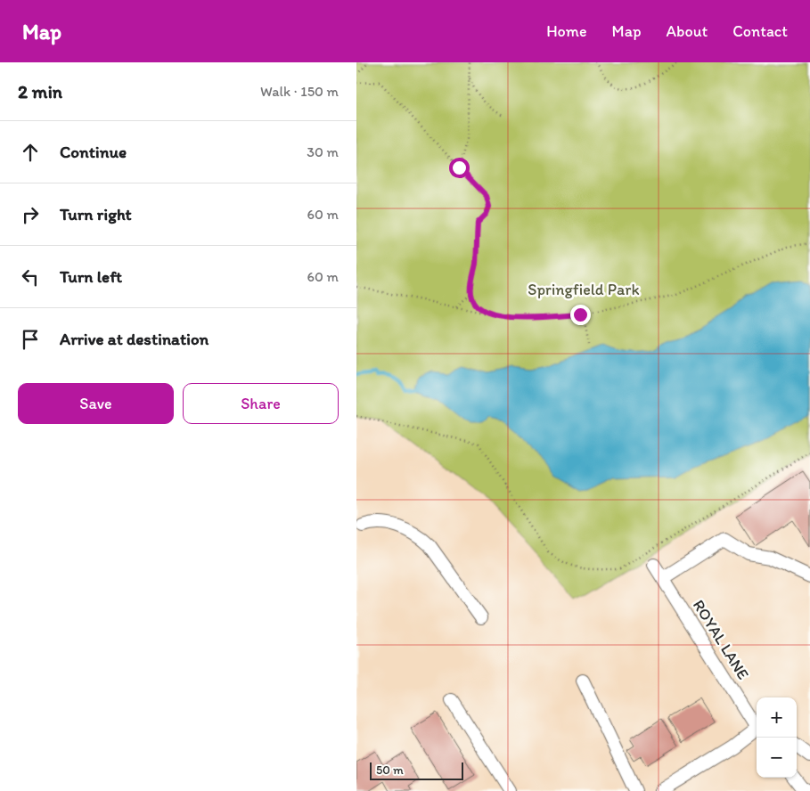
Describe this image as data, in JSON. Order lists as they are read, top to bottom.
{
  "streets": {
    "street": ["ROYAL LANE"]
  },
  "parks": ["Springfield Park"],
  "scale_bar": "50 m",
  "page": {
    "header": "Map",
    "nav": [
      "Home",
      "Map",
      "About",
      "Contact"
    ],
    "heading": ["2 min", "Walk · 150 m"],
    "list": [
      ["Continue", "30 m"],
      ["Turn right", "60 m"],
      ["Turn left", "60 m"],
      "Arrive at destination"
    ],
    "buttons": ["Save", "Share"],
    "map_buttons": ["+", "−"],
    "scale": "50 m"
  }
}
